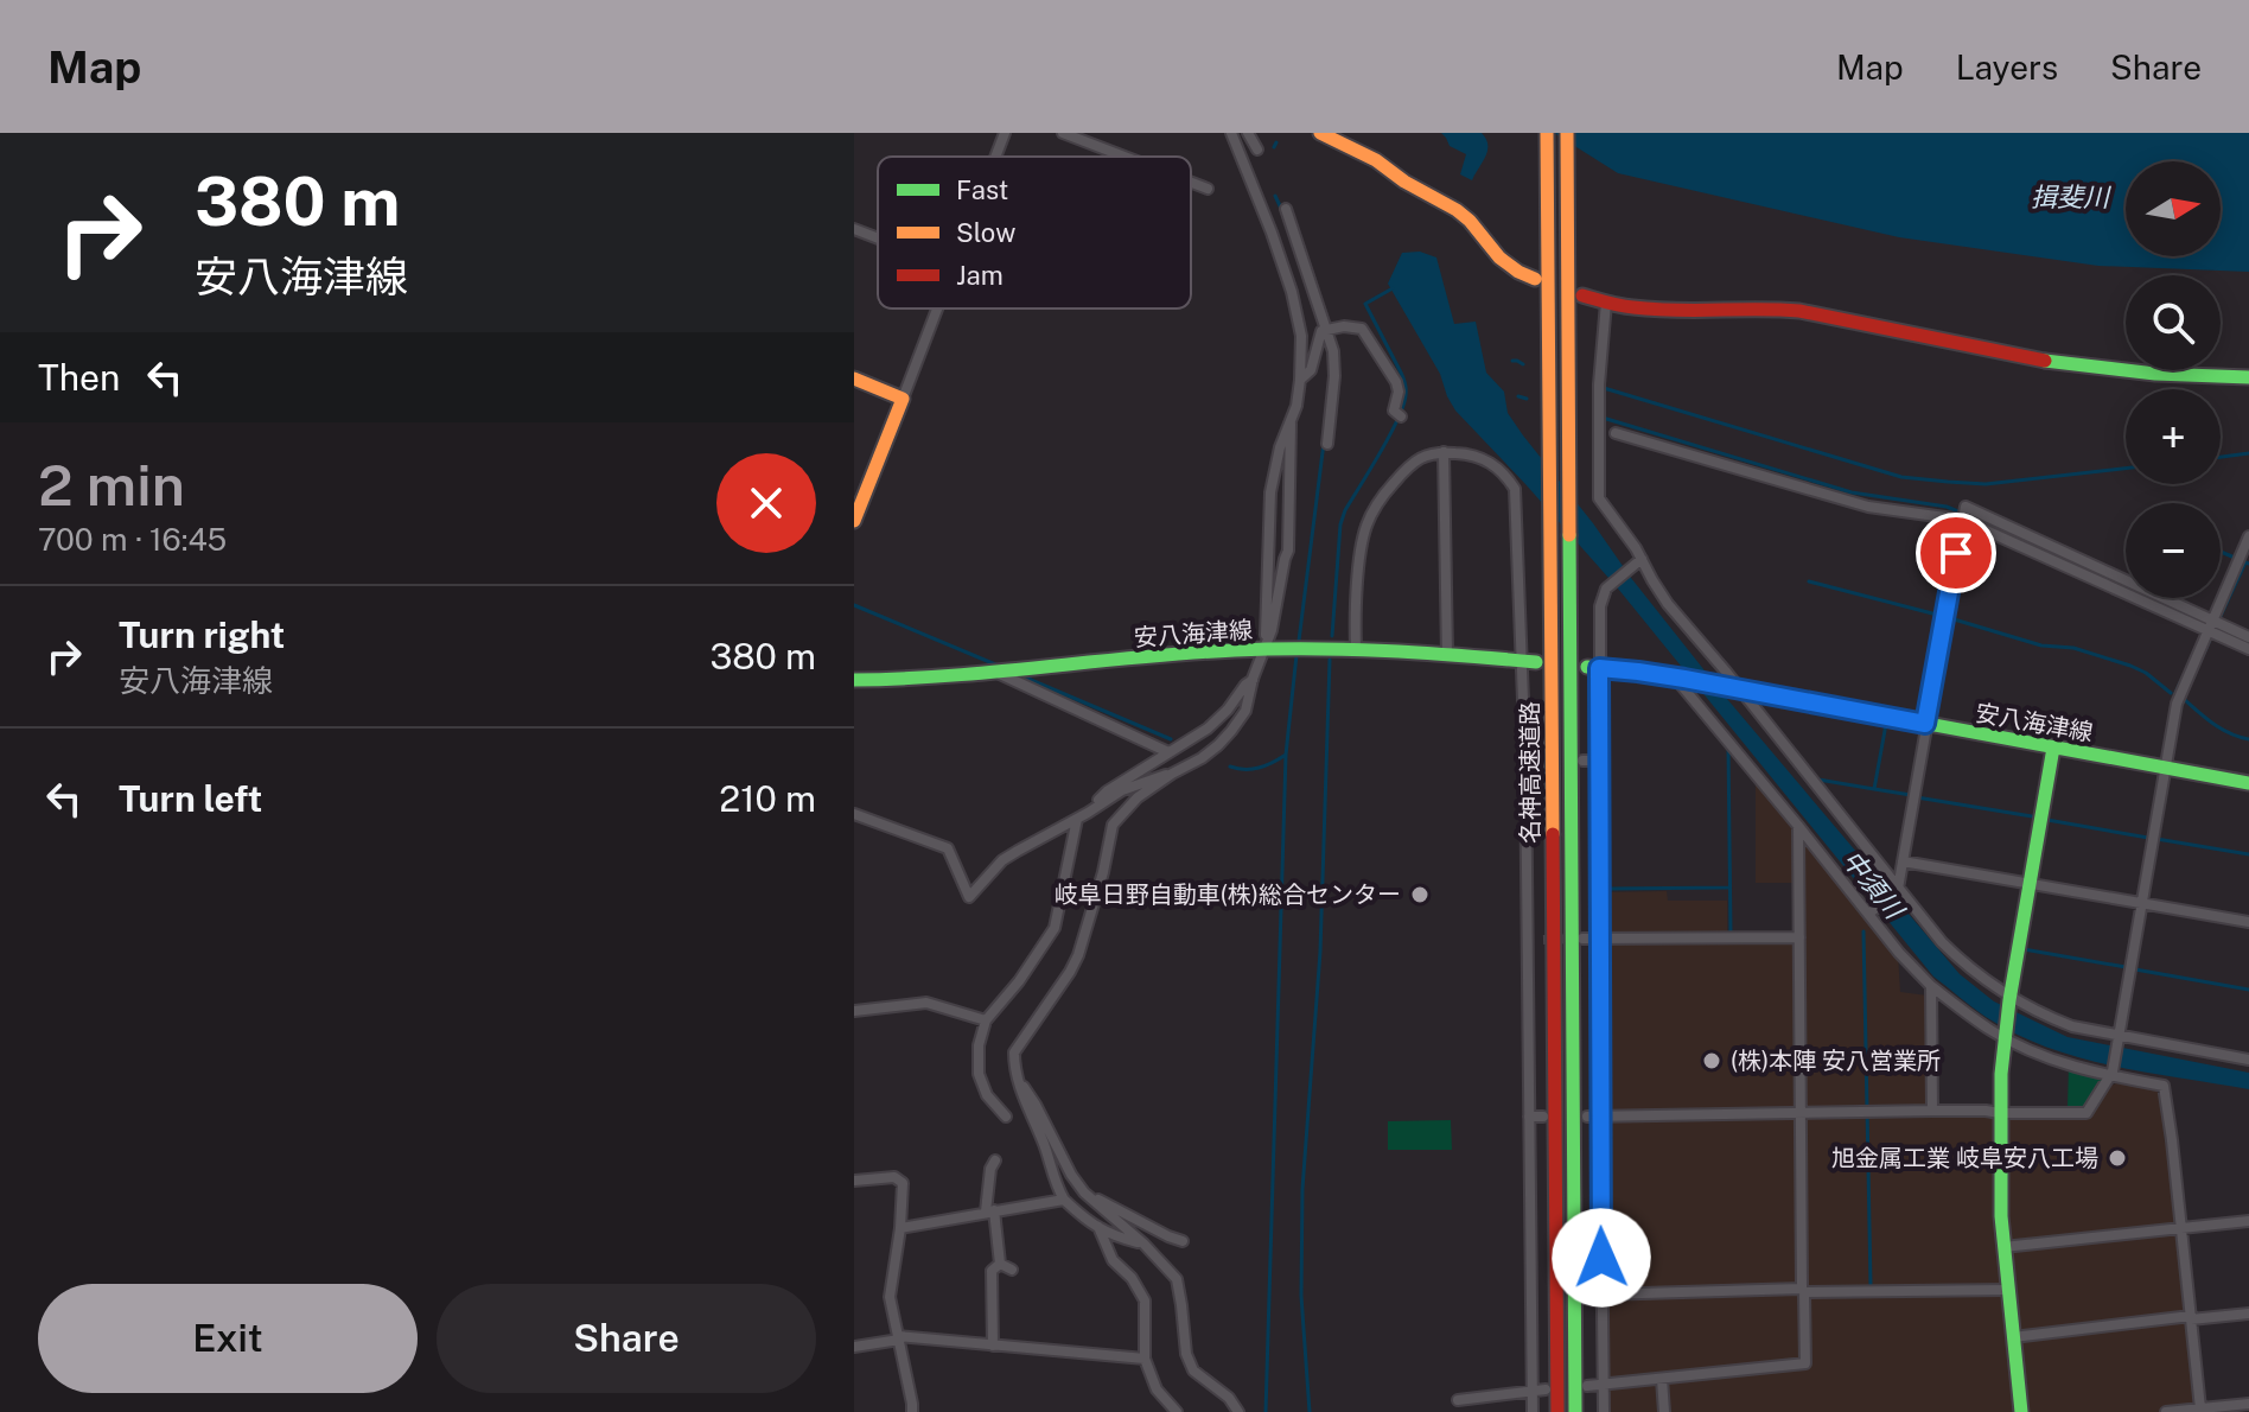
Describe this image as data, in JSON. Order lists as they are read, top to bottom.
{
  "streets": {
    "main road": ["安八海津線", "名神高速道路"]
  },
  "water": ["揖斐川", "中須川"],
  "places": ["岐阜日野自動車(株)総合センター", "(株)本陣 安八営業所", "旭金属工業 岐阜安八工場"],
  "legend": ["Fast", "Slow", "Jam"],
  "north": "right",
  "page": {
    "header": "Map",
    "nav": ["Map", "Layers", "Share"],
    "turn": ["380 m", "安八海津線"],
    "map_buttons": ["+", "−"],
    "then": "Then",
    "heading": ["2 min", "700 m · 16:45"],
    "list": [
      {
        "name": "Turn right",
        "note": "安八海津線",
        "value": "380 m"
      },
      {
        "name": "Turn left",
        "value": "210 m"
      }
    ],
    "buttons": ["Exit", "Share"]
  }
}
